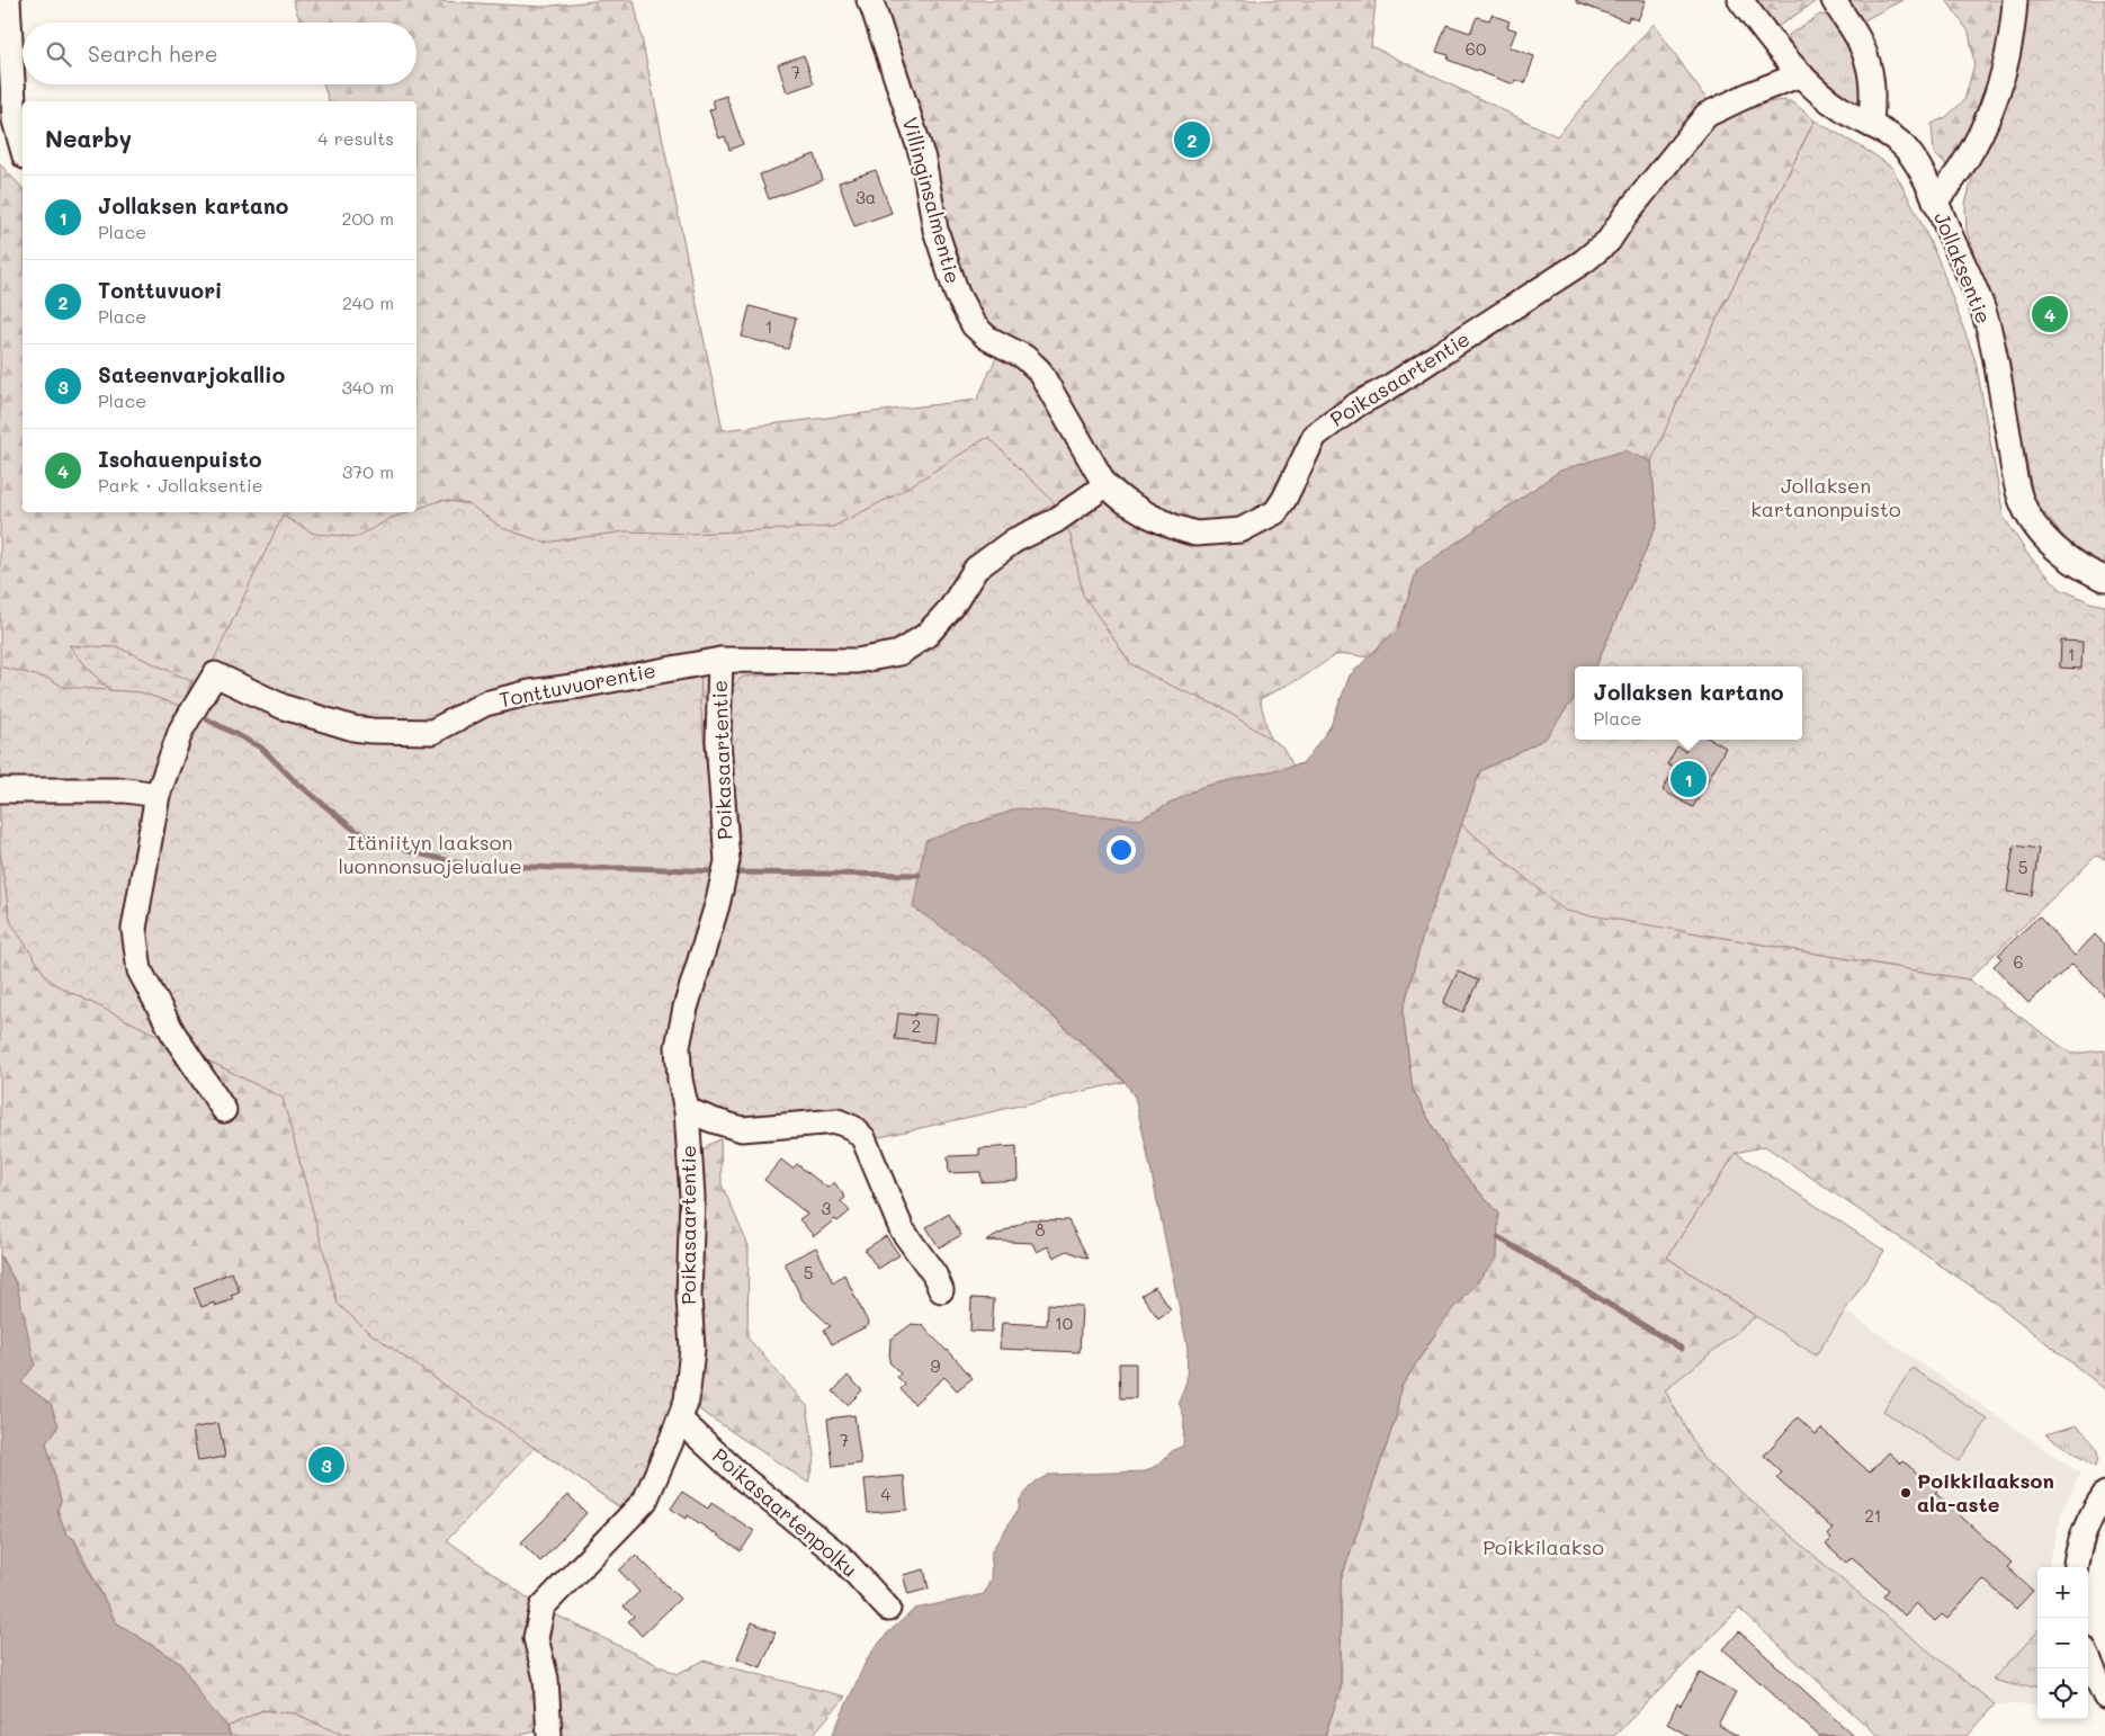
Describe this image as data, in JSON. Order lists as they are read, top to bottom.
{
  "streets": {
    "street": [
      "Villinginsalmentie",
      "Jollaksentie",
      "Poikasaartentie",
      "Tonttuvuorentie",
      "Poikasaartenpolku"
    ]
  },
  "crossings": [
    ["Villinginsalmentie", "Poikasaartentie"],
    ["Jollaksentie", "Poikasaartentie"],
    ["Poikasaartentie", "Tonttuvuorentie"],
    ["Poikasaartentie", "Poikasaartenpolku"]
  ],
  "parks": ["Jollaksen kartanonpuisto", "Itäniityn laakson luonnonsuojelualue", "Poikkilaakso"],
  "places": ["Poikkilaakson ala-aste"],
  "house_numbers": [
    "60",
    "7",
    "3a",
    "1",
    "1",
    "5",
    "6",
    "2",
    "3",
    "8",
    "5",
    "10",
    "9",
    "7",
    "4",
    "21"
  ],
  "page": {
    "search": "Search here",
    "heading": ["Nearby", "4 results"],
    "pins": [
      "2",
      "4",
      "1",
      "3"
    ],
    "list": [
      {
        "mark": "1",
        "name": "Jollaksen kartano",
        "note": "Place",
        "value": "200 m"
      },
      {
        "mark": "2",
        "name": "Tonttuvuori",
        "note": "Place",
        "value": "240 m"
      },
      {
        "mark": "3",
        "name": "Sateenvarjokallio",
        "note": "Place",
        "value": "340 m"
      },
      {
        "mark": "4",
        "name": "Isohauenpuisto",
        "note": "Park · Jollaksentie",
        "value": "370 m"
      }
    ],
    "popup": ["Jollaksen kartano", "Place"],
    "map_buttons": ["+", "−"]
  }
}
